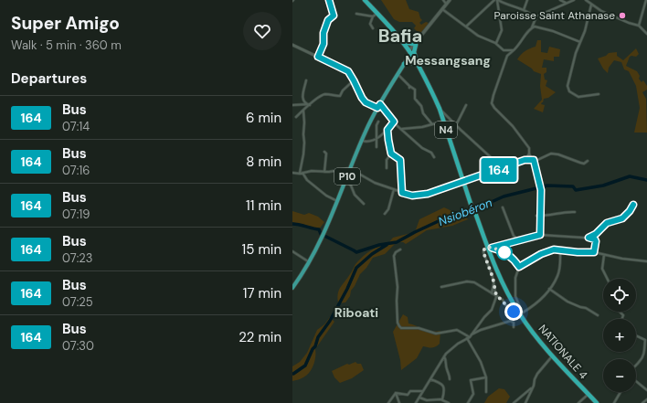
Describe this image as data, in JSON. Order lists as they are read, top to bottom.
{
  "streets": {
    "highway": ["N4", "NATIONALE 4"],
    "main road": ["P10"]
  },
  "crossings": [
    ["P10", "NATIONALE 4"]
  ],
  "districts": ["Bafia", "Messangsang", "Riboati"],
  "water": ["Nsiobéron"],
  "places": ["Paroisse Saint Athanase"],
  "lines": ["bus line 164"],
  "page": {
    "heading": [
      ["Super Amigo", "Walk · 5 min · 360 m"],
      "Departures"
    ],
    "on_map": "164",
    "list": [
      {
        "mark": "164",
        "name": "Bus",
        "note": "07:14",
        "value": "6 min"
      },
      {
        "mark": "164",
        "name": "Bus",
        "note": "07:16",
        "value": "8 min"
      },
      {
        "mark": "164",
        "name": "Bus",
        "note": "07:19",
        "value": "11 min"
      },
      {
        "mark": "164",
        "name": "Bus",
        "note": "07:23",
        "value": "15 min"
      },
      {
        "mark": "164",
        "name": "Bus",
        "note": "07:25",
        "value": "17 min"
      },
      {
        "mark": "164",
        "name": "Bus",
        "note": "07:30",
        "value": "22 min"
      }
    ],
    "map_buttons": ["+", "−"]
  }
}
